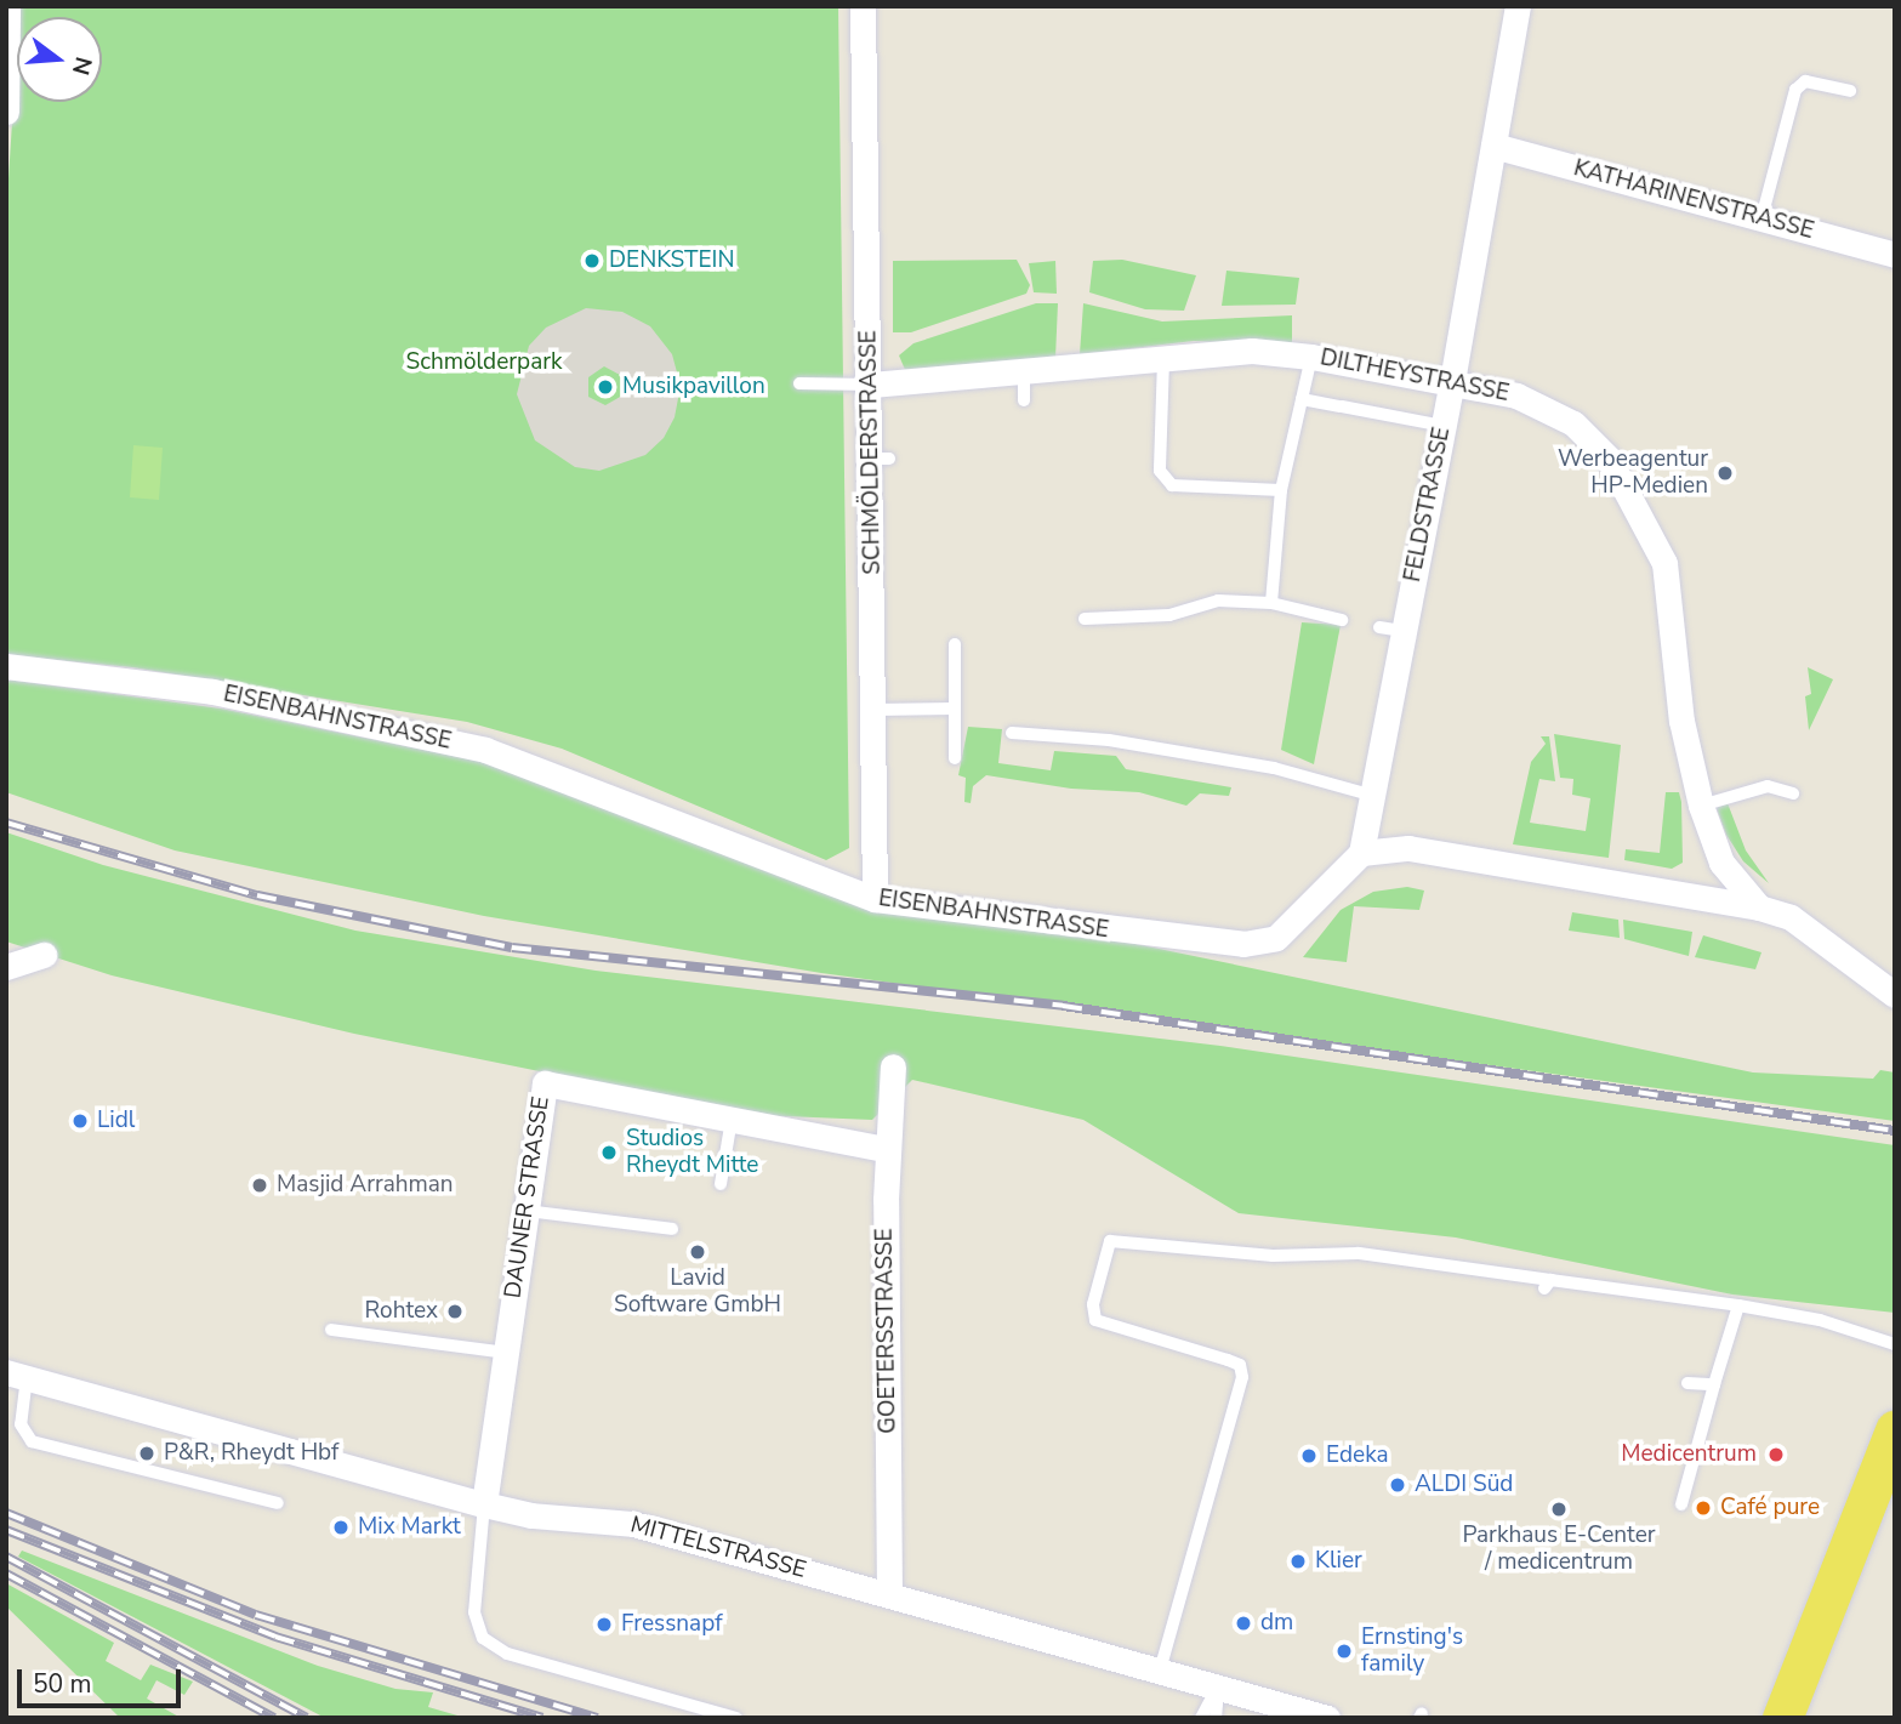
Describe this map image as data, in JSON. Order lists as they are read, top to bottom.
{
  "streets": {
    "street": [
      "KATHARINENSTRASSE",
      "DILTHEYSTRASSE",
      "SCHMÖLDERSTRASSE",
      "FELDSTRASSE",
      "EISENBAHNSTRASSE",
      "DAUNER STRASSE",
      "GOETERSSTRASSE",
      "MITTELSTRASSE"
    ]
  },
  "crossings": [
    ["KATHARINENSTRASSE", "FELDSTRASSE"],
    ["DILTHEYSTRASSE", "SCHMÖLDERSTRASSE"],
    ["DILTHEYSTRASSE", "FELDSTRASSE"],
    ["SCHMÖLDERSTRASSE", "EISENBAHNSTRASSE"],
    ["FELDSTRASSE", "EISENBAHNSTRASSE"],
    ["DAUNER STRASSE", "GOETERSSTRASSE"],
    ["DAUNER STRASSE", "MITTELSTRASSE"],
    ["GOETERSSTRASSE", "MITTELSTRASSE"]
  ],
  "parks": ["Schmölderpark"],
  "places": [
    "DENKSTEIN",
    "Musikpavillon",
    "Werbeagentur HP-Medien",
    "Lidl",
    "Studios Rheydt Mitte",
    "Masjid Arrahman",
    "Lavid Software GmbH",
    "Rohtex",
    "P&R, Rheydt Hbf",
    "Medicentrum",
    "Edeka",
    "ALDI Süd",
    "Café pure",
    "Parkhaus E-Center / medicentrum",
    "Mix Markt",
    "Klier",
    "dm",
    "Fressnapf",
    "Ernsting's family"
  ],
  "scale_bar": "50 m",
  "north": "right"
}
